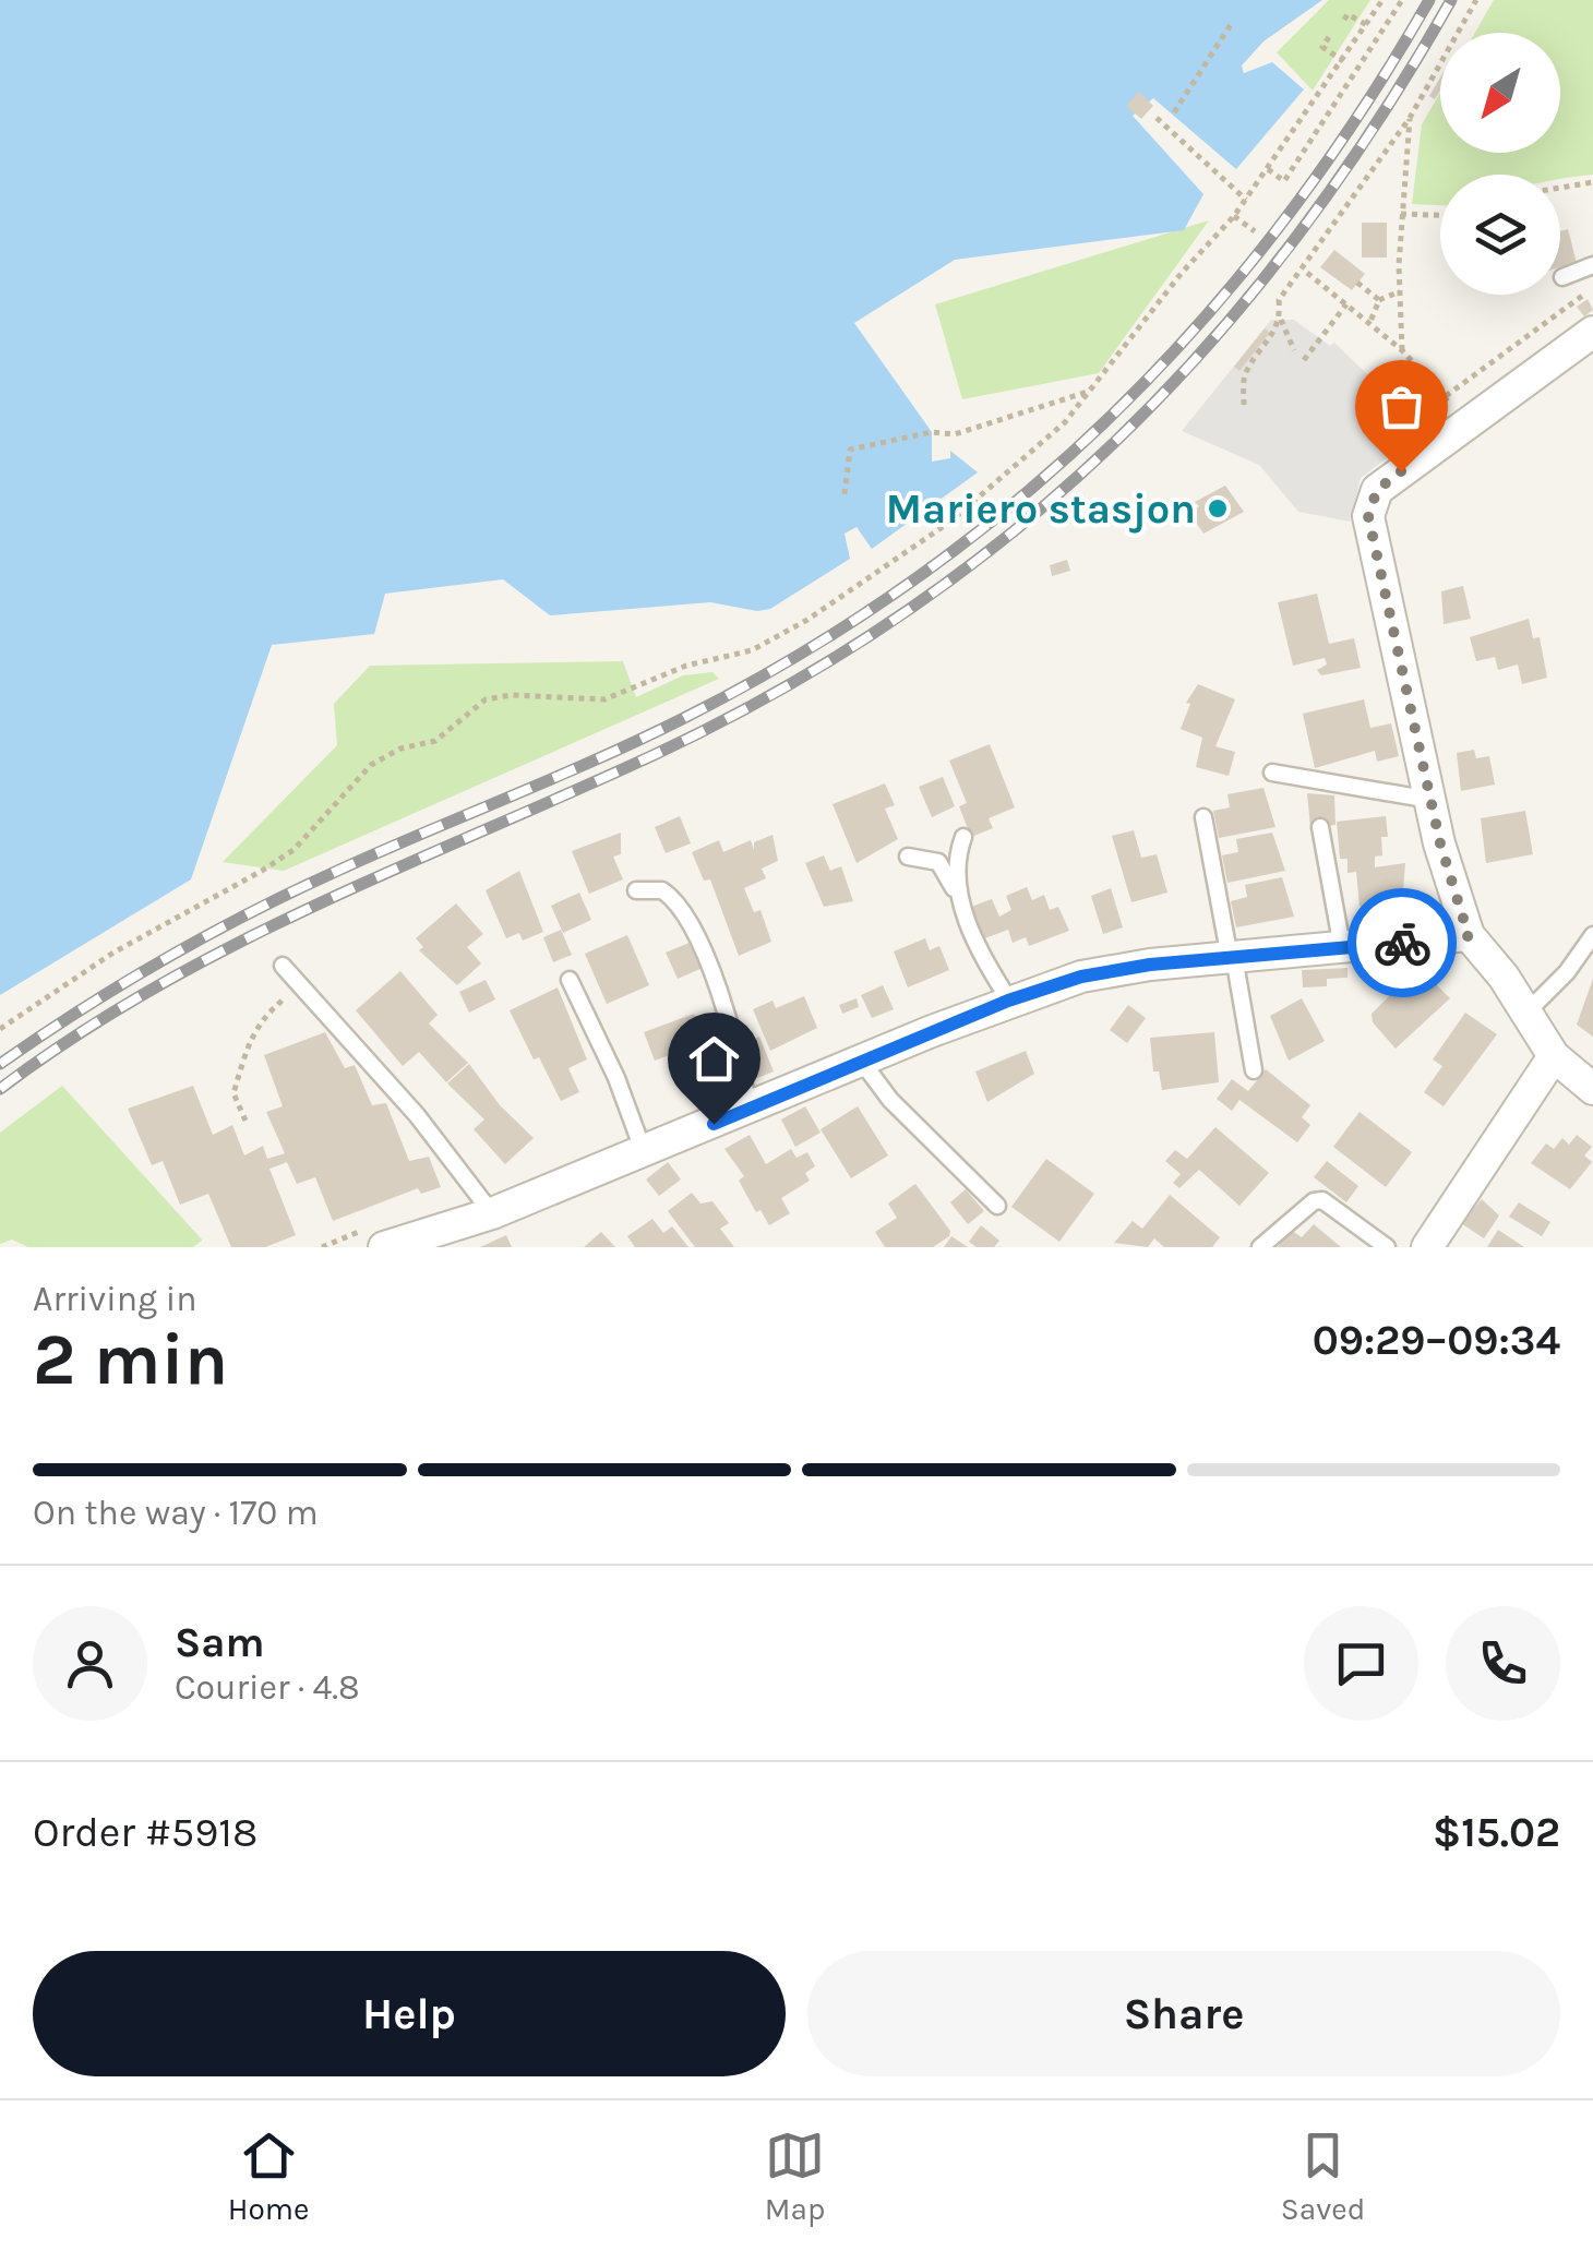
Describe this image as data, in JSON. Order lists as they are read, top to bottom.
{
  "places": ["Mariero stasjon"],
  "north": "bottom left",
  "page": {
    "heading": ["2 min", "Arriving in", "09:29–09:34"],
    "panel": [
      "Sam",
      "Courier · 4.8",
      "Order #5918",
      "$15.02"
    ],
    "bar": "On the way · 170 m",
    "buttons": ["Help", "Share"],
    "tabs": ["Home", "Map", "Saved"]
  }
}
